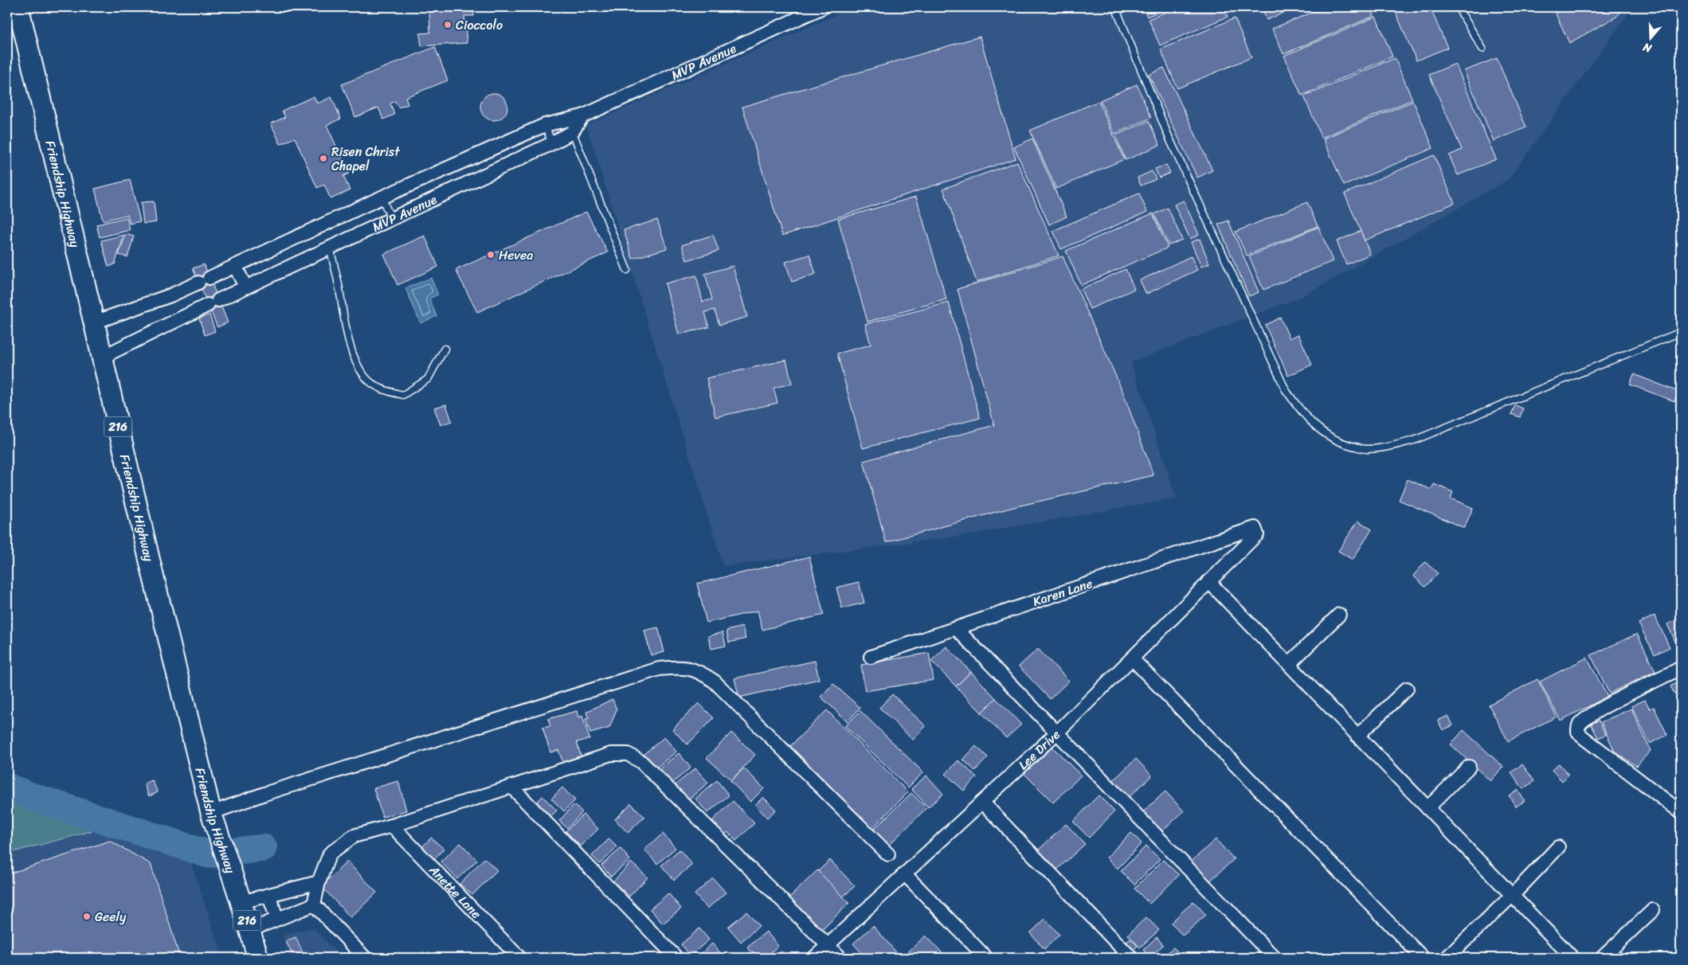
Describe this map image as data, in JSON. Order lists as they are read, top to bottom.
{
  "streets": {
    "main road": ["Friendship Highway", "216"],
    "street": [
      "MVP Avenue",
      "Karen Lane",
      "Lee Drive",
      "Anette Lane"
    ]
  },
  "crossings": [
    ["MVP Avenue", "Friendship Highway"],
    ["Karen Lane", "Lee Drive"]
  ],
  "places": [
    "Cioccolo",
    "Risen Christ Chapel",
    "Hevea",
    "Geely"
  ],
  "north": "bottom"
}
